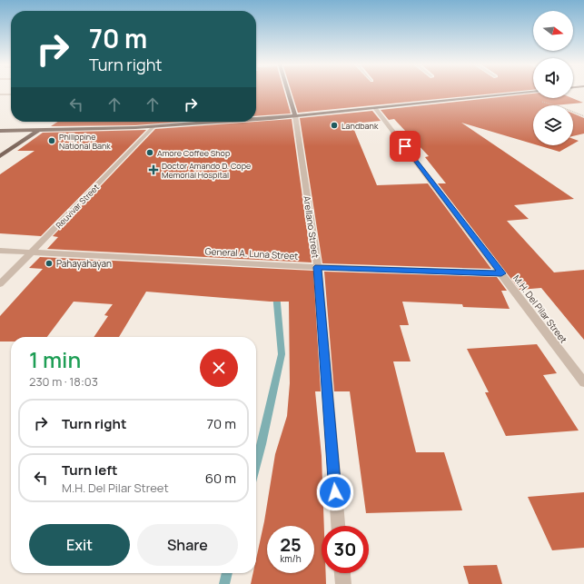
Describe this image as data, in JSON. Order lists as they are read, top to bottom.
{
  "streets": {
    "street": [
      "Reuvivar Street",
      "Arellano Street",
      "General A. Luna Street",
      "M.H. Del Pilar Street"
    ]
  },
  "crossings": [
    ["Reuvivar Street", "General A. Luna Street"],
    ["Arellano Street", "General A. Luna Street"],
    ["General A. Luna Street", "M.H. Del Pilar Street"]
  ],
  "places": {
    "other": [
      "Landbank",
      "Philippine National Bank",
      "Amore Coffee Shop",
      "Pahayahayan"
    ],
    "health": ["Doctor Amando D. Cope Memorial Hospital"]
  },
  "north": "right",
  "page": {
    "turn": ["70 m", "Turn right"],
    "heading": ["1 min", "230 m · 18:03"],
    "list": [
      {
        "name": "Turn right",
        "value": "70 m"
      },
      {
        "name": "Turn left",
        "note": "M.H. Del Pilar Street",
        "value": "60 m"
      }
    ],
    "buttons": ["Exit", "Share"],
    "speed": "25 km/h",
    "limit": "30"
  }
}
